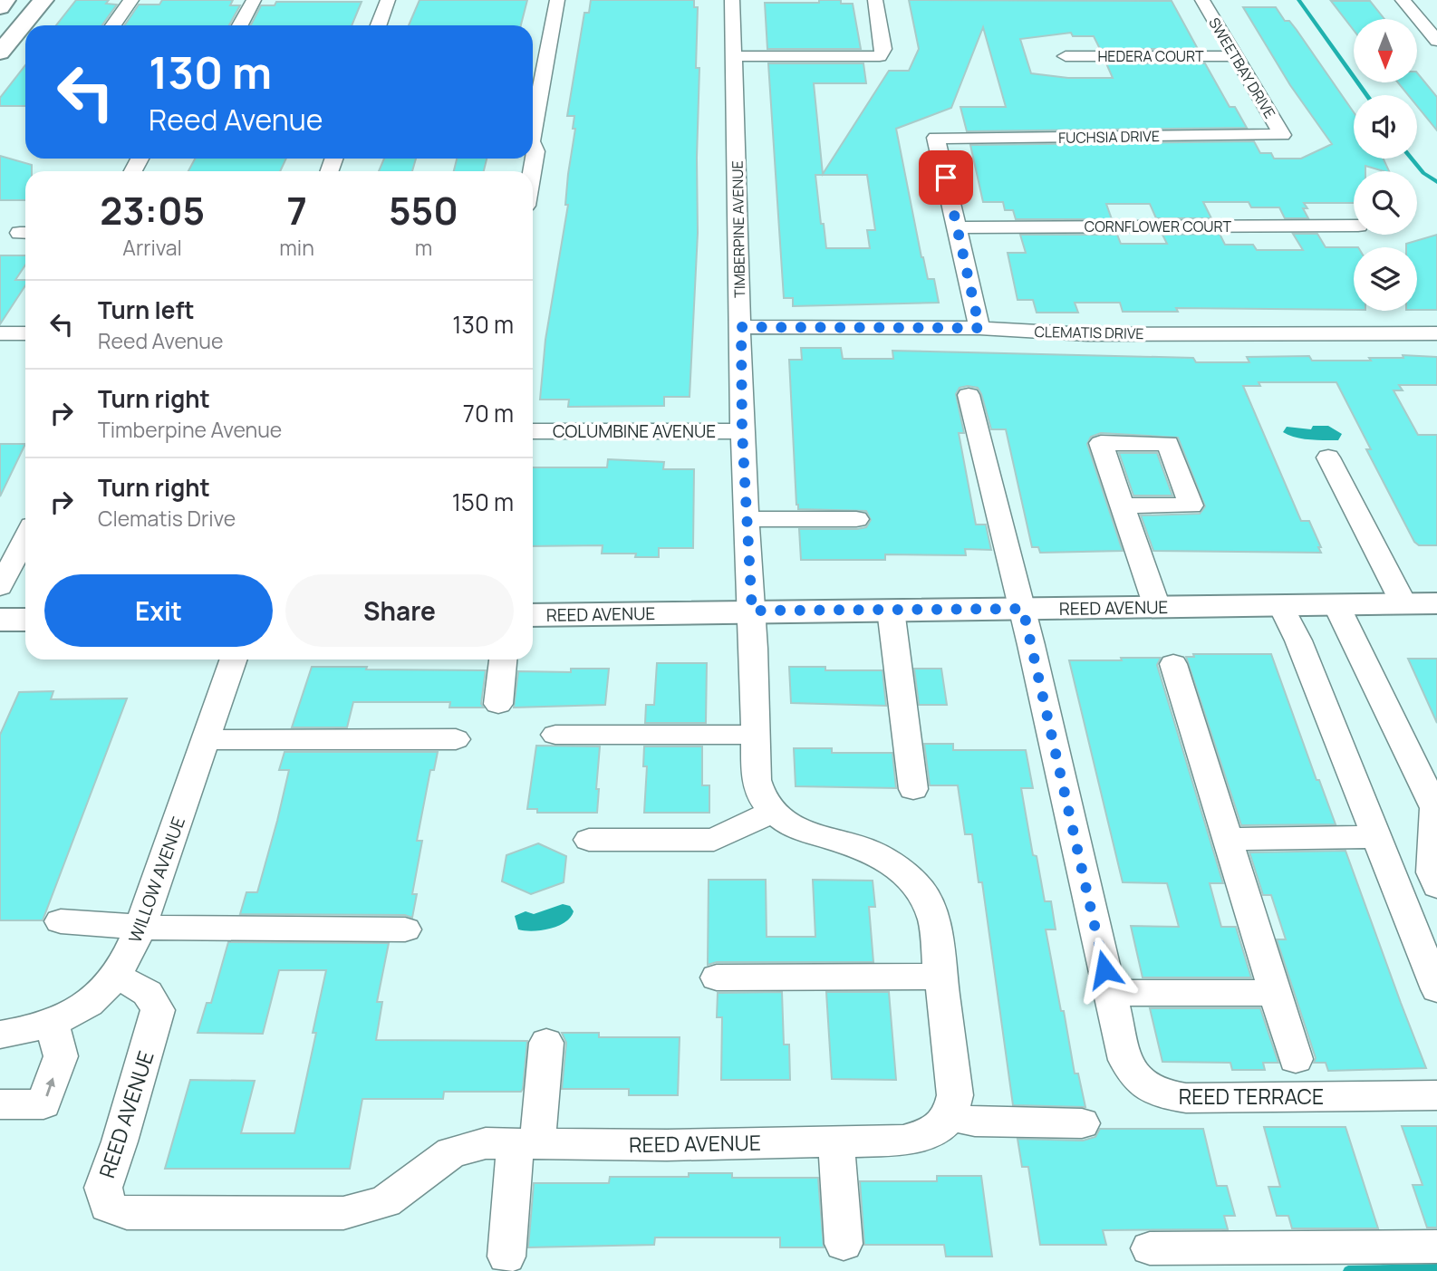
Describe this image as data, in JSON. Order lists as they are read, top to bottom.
{
  "streets": {
    "main road": ["REED AVENUE"],
    "street": [
      "HEDERA COURT",
      "SWEETBAY DRIVE",
      "FUCHSIA DRIVE",
      "CORNFLOWER COURT",
      "TIMBERPINE AVENUE",
      "CLEMATIS DRIVE",
      "COLUMBINE AVENUE",
      "WILLOW AVENUE",
      "REED TERRACE"
    ]
  },
  "crossings": [
    ["HEDERA COURT", "SWEETBAY DRIVE"],
    ["SWEETBAY DRIVE", "FUCHSIA DRIVE"],
    ["FUCHSIA DRIVE", "CORNFLOWER COURT"],
    ["TIMBERPINE AVENUE", "CLEMATIS DRIVE"],
    ["TIMBERPINE AVENUE", "COLUMBINE AVENUE"],
    ["TIMBERPINE AVENUE", "REED AVENUE"],
    ["REED AVENUE", "WILLOW AVENUE"],
    ["REED AVENUE", "REED TERRACE"]
  ],
  "north": "bottom",
  "page": {
    "turn": ["130 m", "Reed Avenue"],
    "eta": [
      "23:05",
      "Arrival",
      "7",
      "min",
      "550",
      "m"
    ],
    "list": [
      {
        "name": "Turn left",
        "note": "Reed Avenue",
        "value": "130 m"
      },
      {
        "name": "Turn right",
        "note": "Timberpine Avenue",
        "value": "70 m"
      },
      {
        "name": "Turn right",
        "note": "Clematis Drive",
        "value": "150 m"
      }
    ],
    "buttons": ["Exit", "Share"]
  }
}
